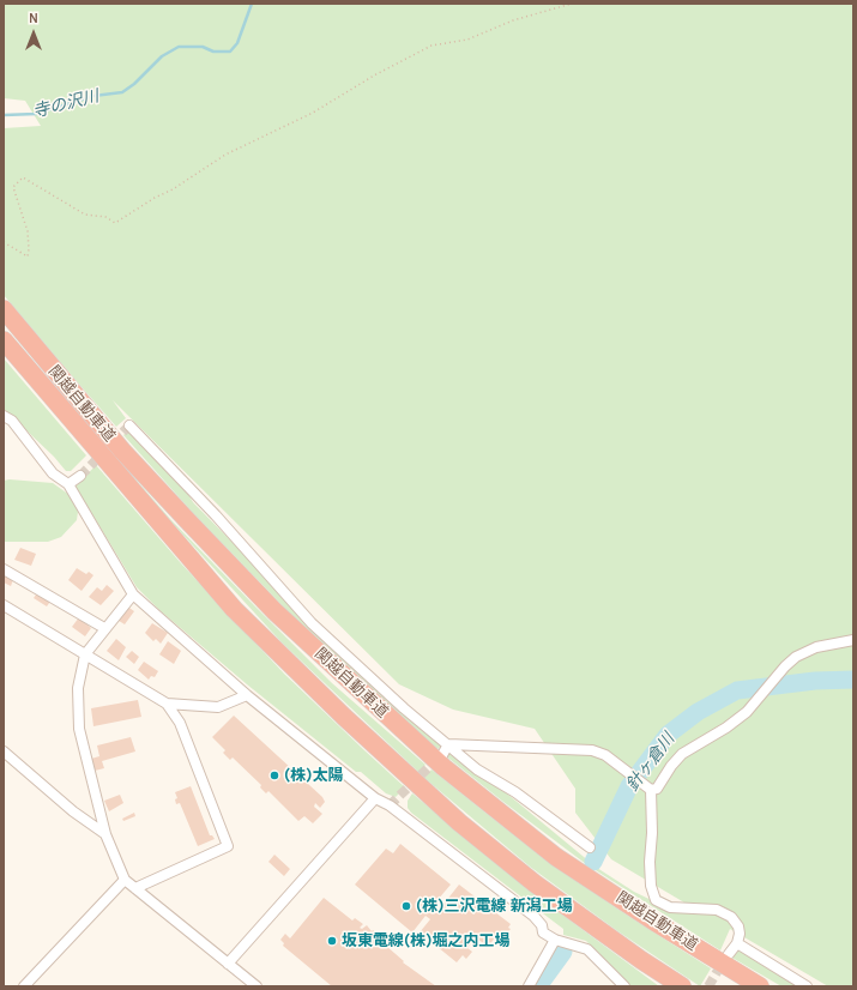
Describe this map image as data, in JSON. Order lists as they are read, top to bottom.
{
  "streets": {
    "highway": ["関越自動車道"]
  },
  "water": ["寺の沢川", "針ヶ倉川"],
  "places": ["(株)太陽", "(株)三沢電線 新潟工場", "坂東電線(株)堀之内工場"],
  "north": "top"
}
